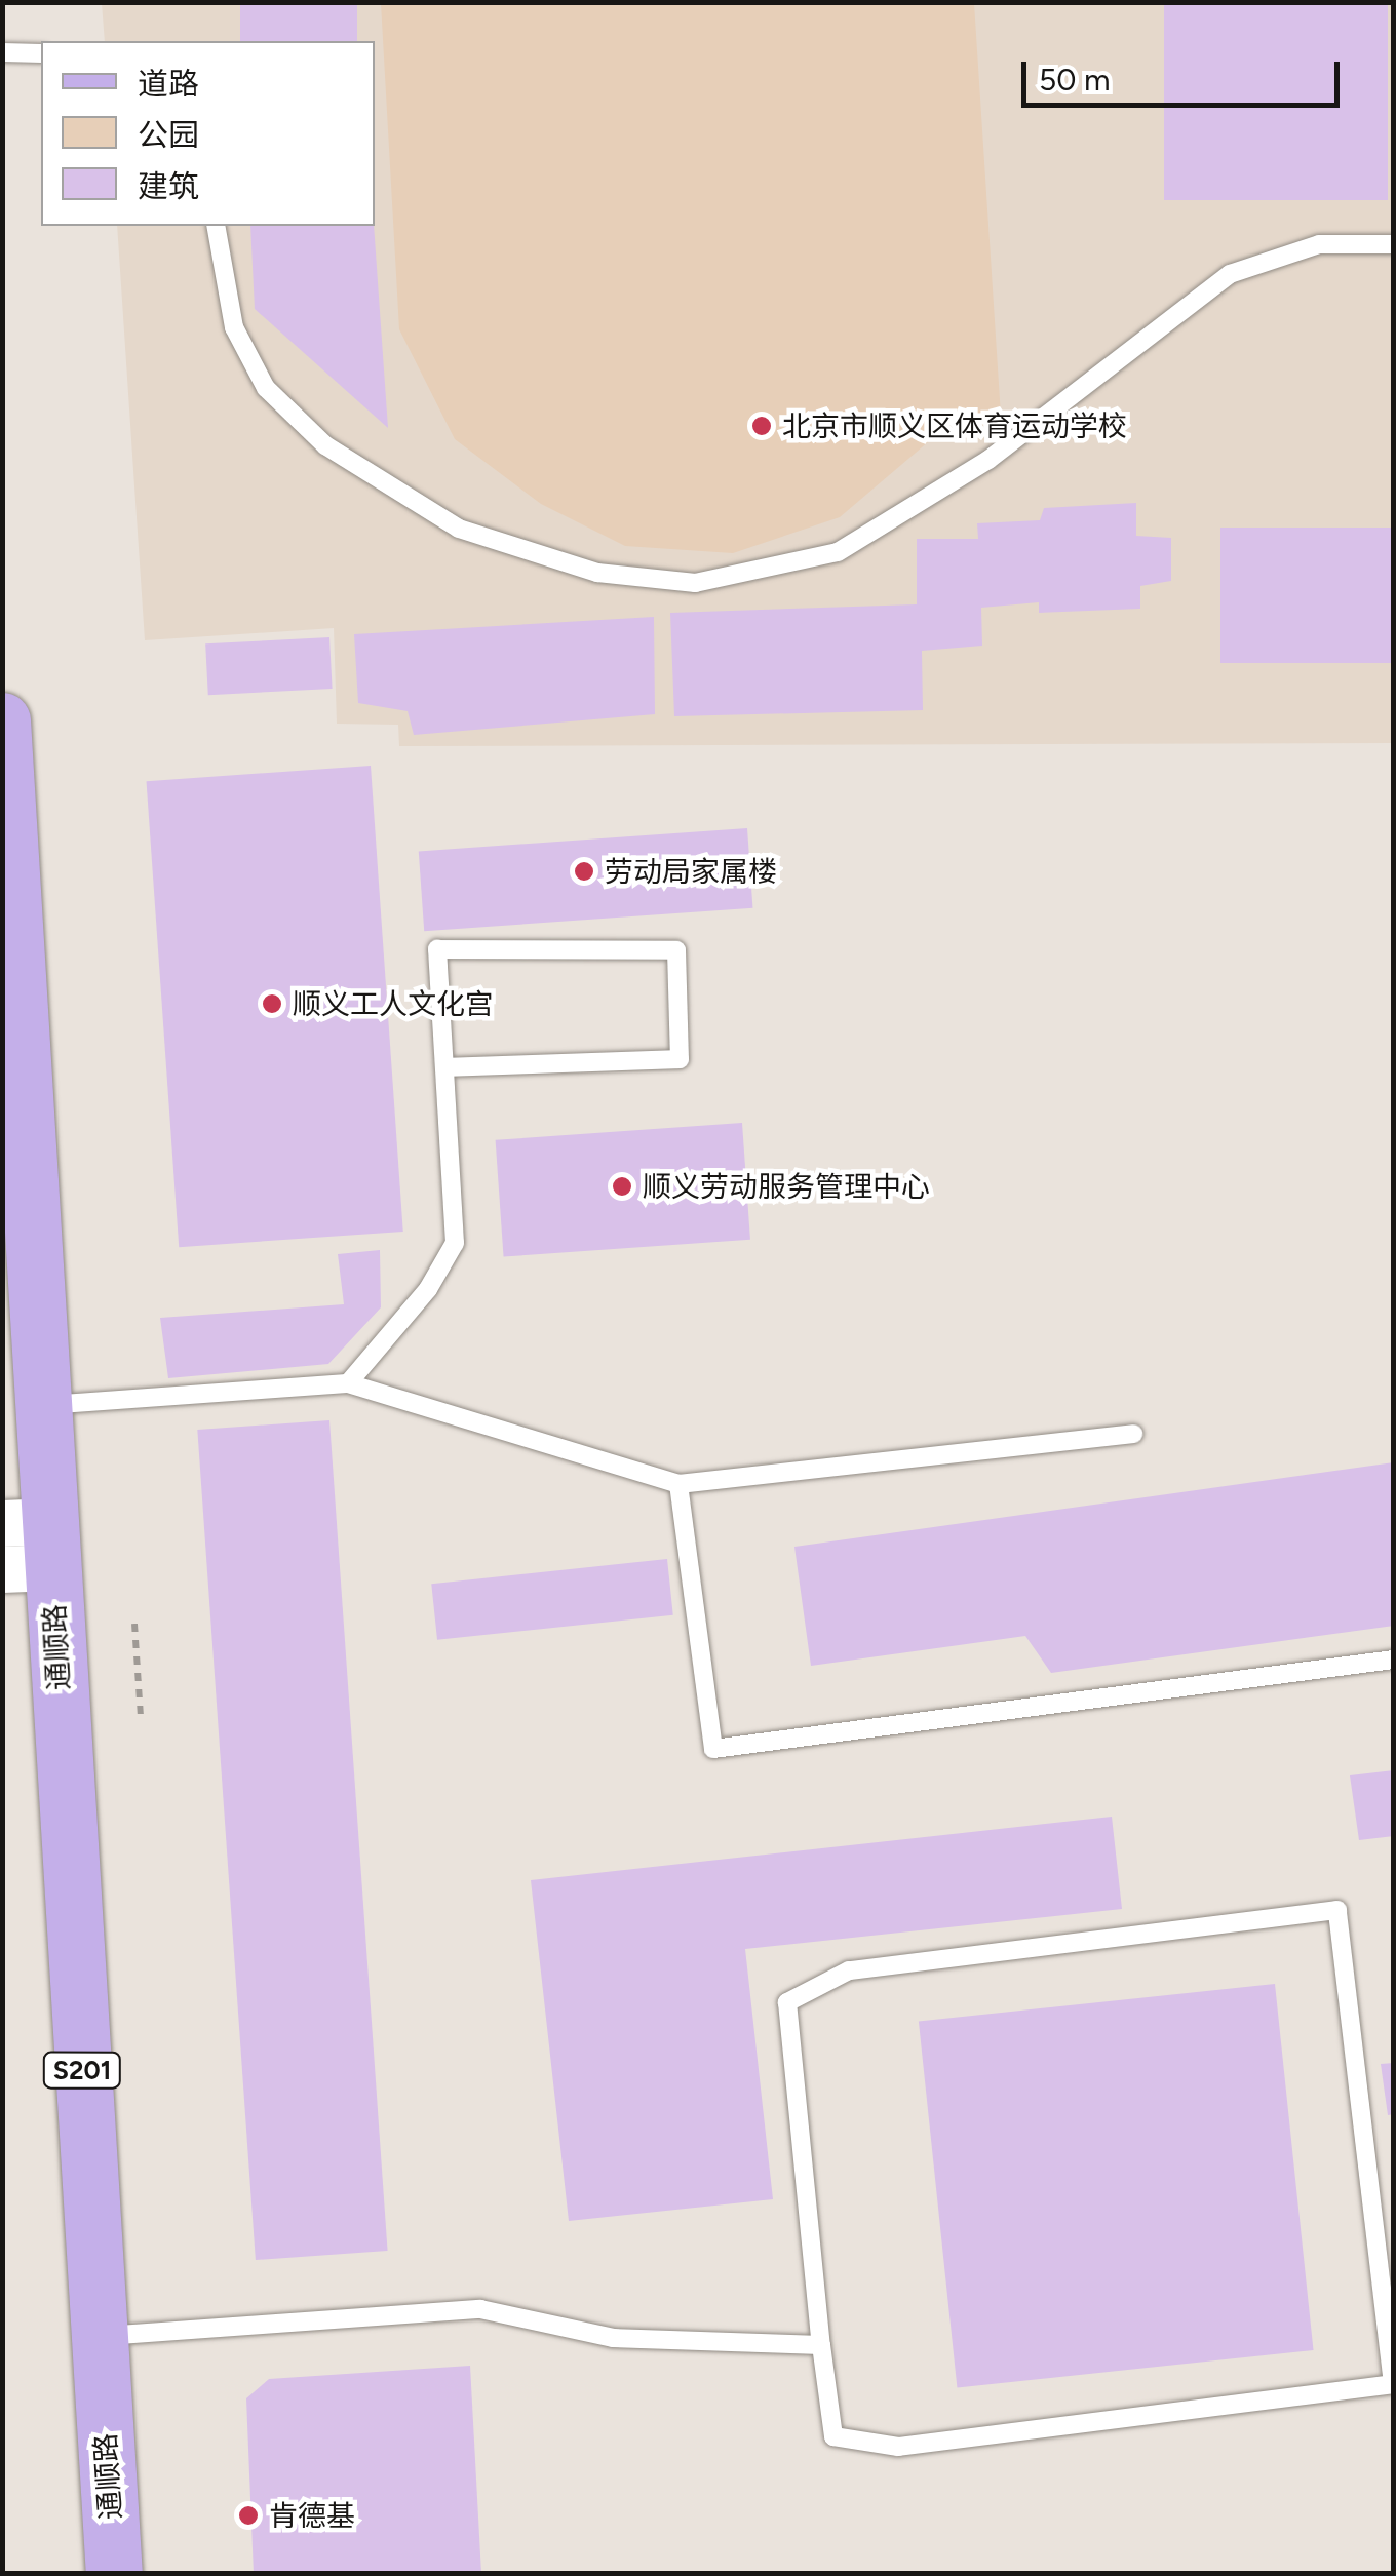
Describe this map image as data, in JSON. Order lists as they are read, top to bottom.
{
  "streets": {
    "main road": ["通顺路", "S201"]
  },
  "places": [
    "北京市顺义区体育运动学校",
    "劳动局家属楼",
    "顺义工人文化宫",
    "顺义劳动服务管理中心",
    "肯德基"
  ],
  "legend": ["道路", "公园", "建筑"],
  "scale_bar": "50 m"
}
